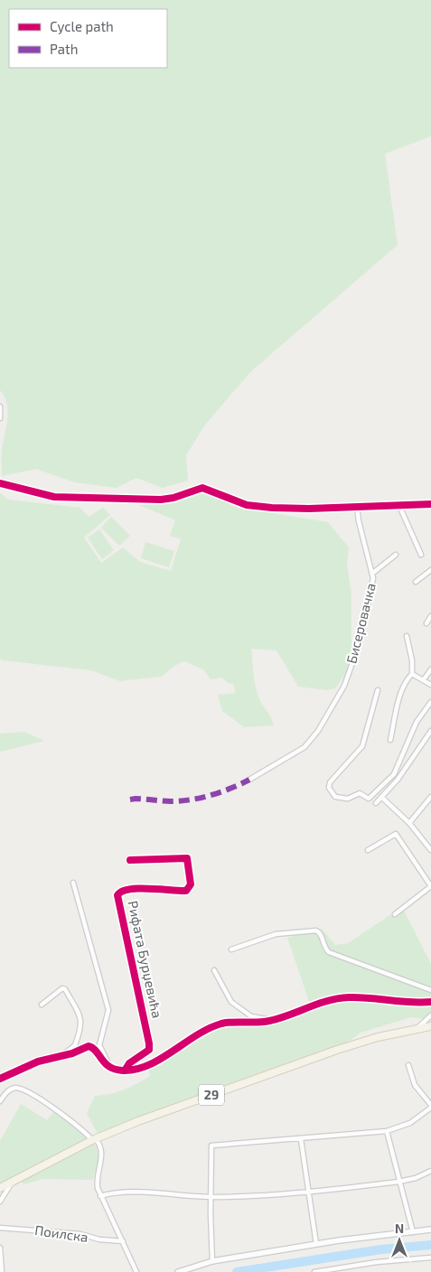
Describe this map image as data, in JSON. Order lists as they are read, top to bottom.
{
  "streets": {
    "main road": ["29"],
    "street": ["Бисеровачка", "Рифата Бурџевића", "Поилска"]
  },
  "legend": ["Cycle path", "Path"],
  "north": "top"
}
